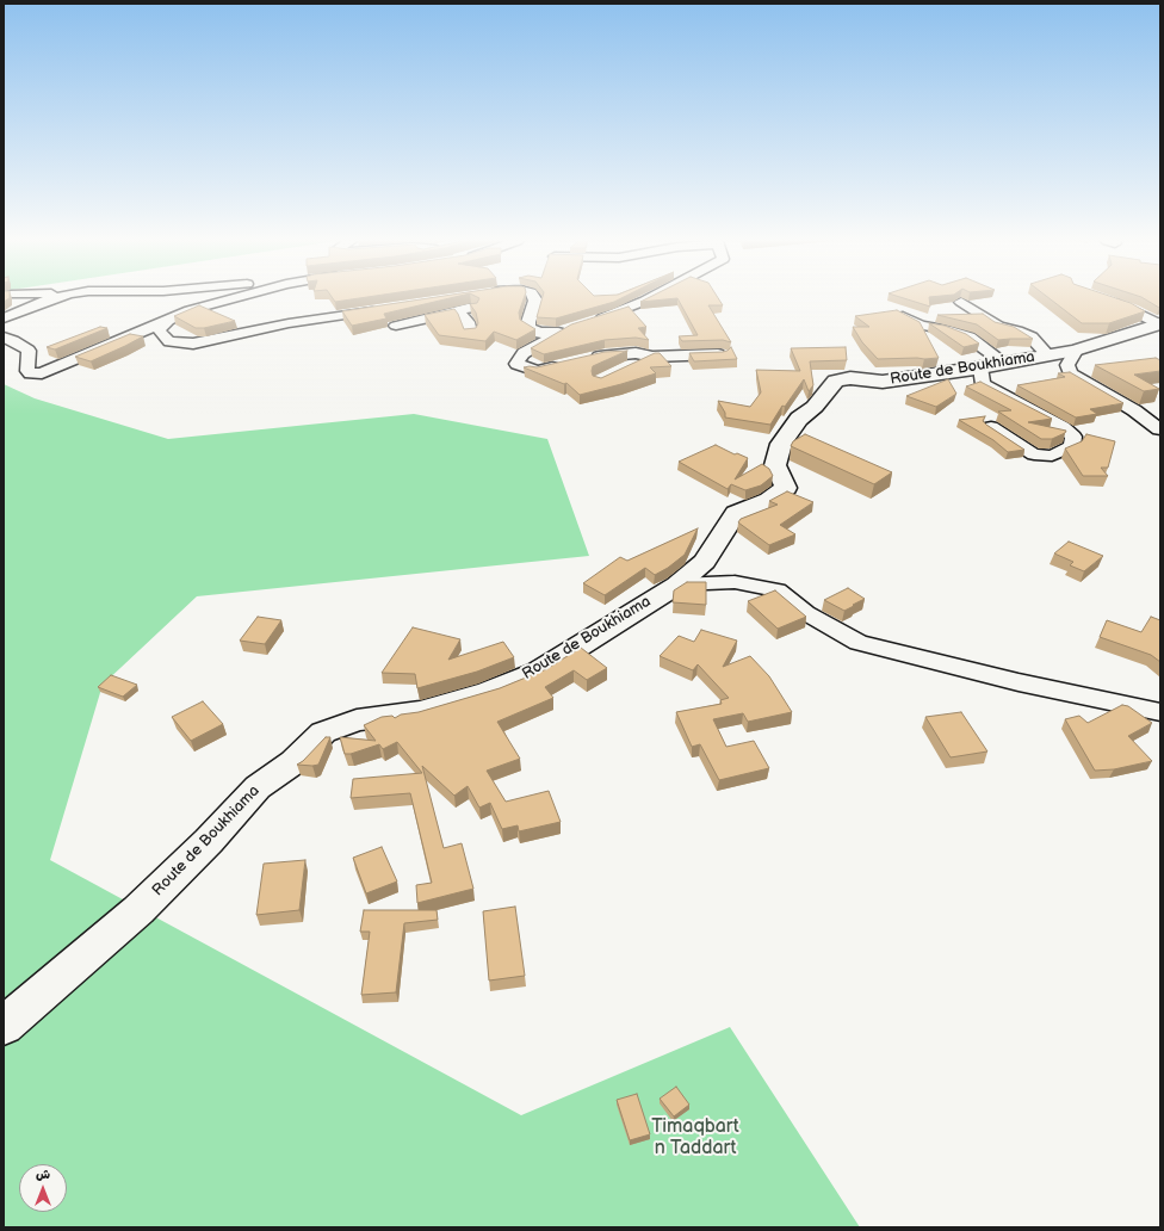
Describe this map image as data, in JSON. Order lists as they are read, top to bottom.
{
  "streets": {
    "street": ["Route de Boukhiama"]
  },
  "parks": ["Timaqbart n Taddart"],
  "north": "top"
}
